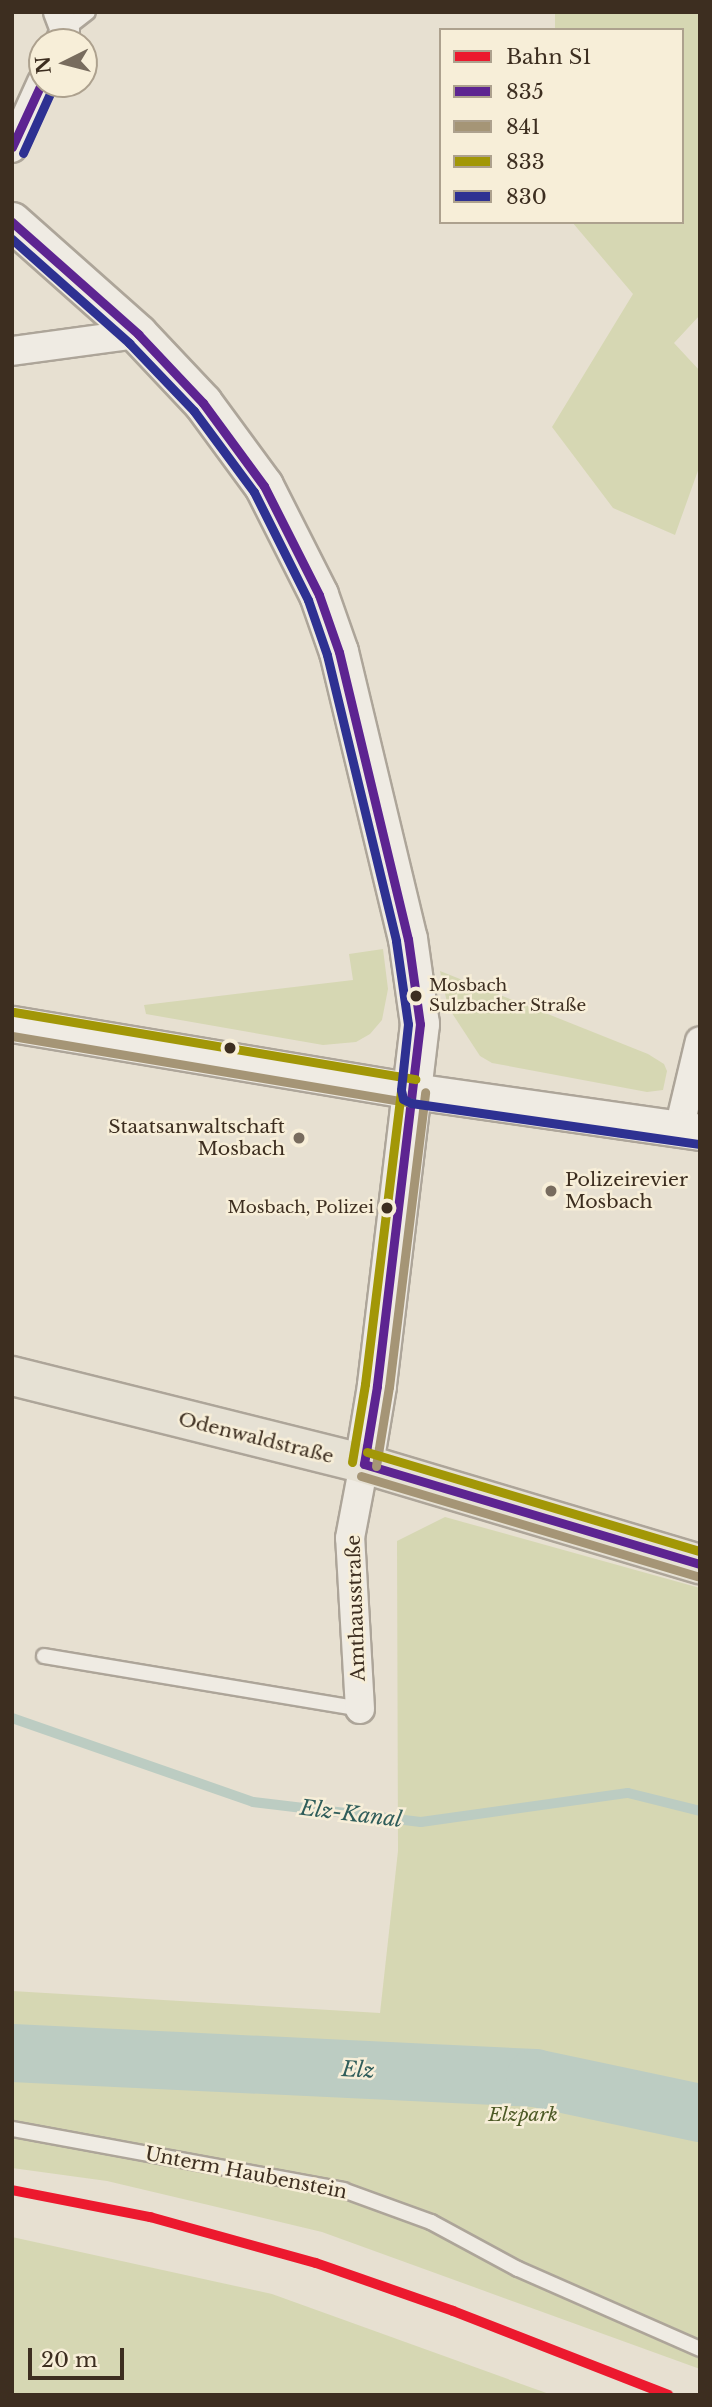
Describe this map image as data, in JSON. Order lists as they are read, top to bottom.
{
  "streets": {
    "main road": ["Odenwaldstraße", "Amthausstraße"],
    "lane": ["Unterm Haubenstein"]
  },
  "crossings": [
    ["Odenwaldstraße", "Amthausstraße"]
  ],
  "water": ["Elz-Kanal", "Elz"],
  "parks": ["Elzpark"],
  "places": [
    "Mosbach Sulzbacher Straße",
    "Staatsanwaltschaft Mosbach",
    "Polizeirevier Mosbach",
    "Mosbach, Polizei"
  ],
  "lines": [
    "transit line 835",
    "transit line 830",
    "transit line 833",
    "transit line 841",
    "rail line S1"
  ],
  "legend": [
    "Bahn S1",
    "835",
    "841",
    "833",
    "830"
  ],
  "scale_bar": "20 m",
  "north": "left"
}
